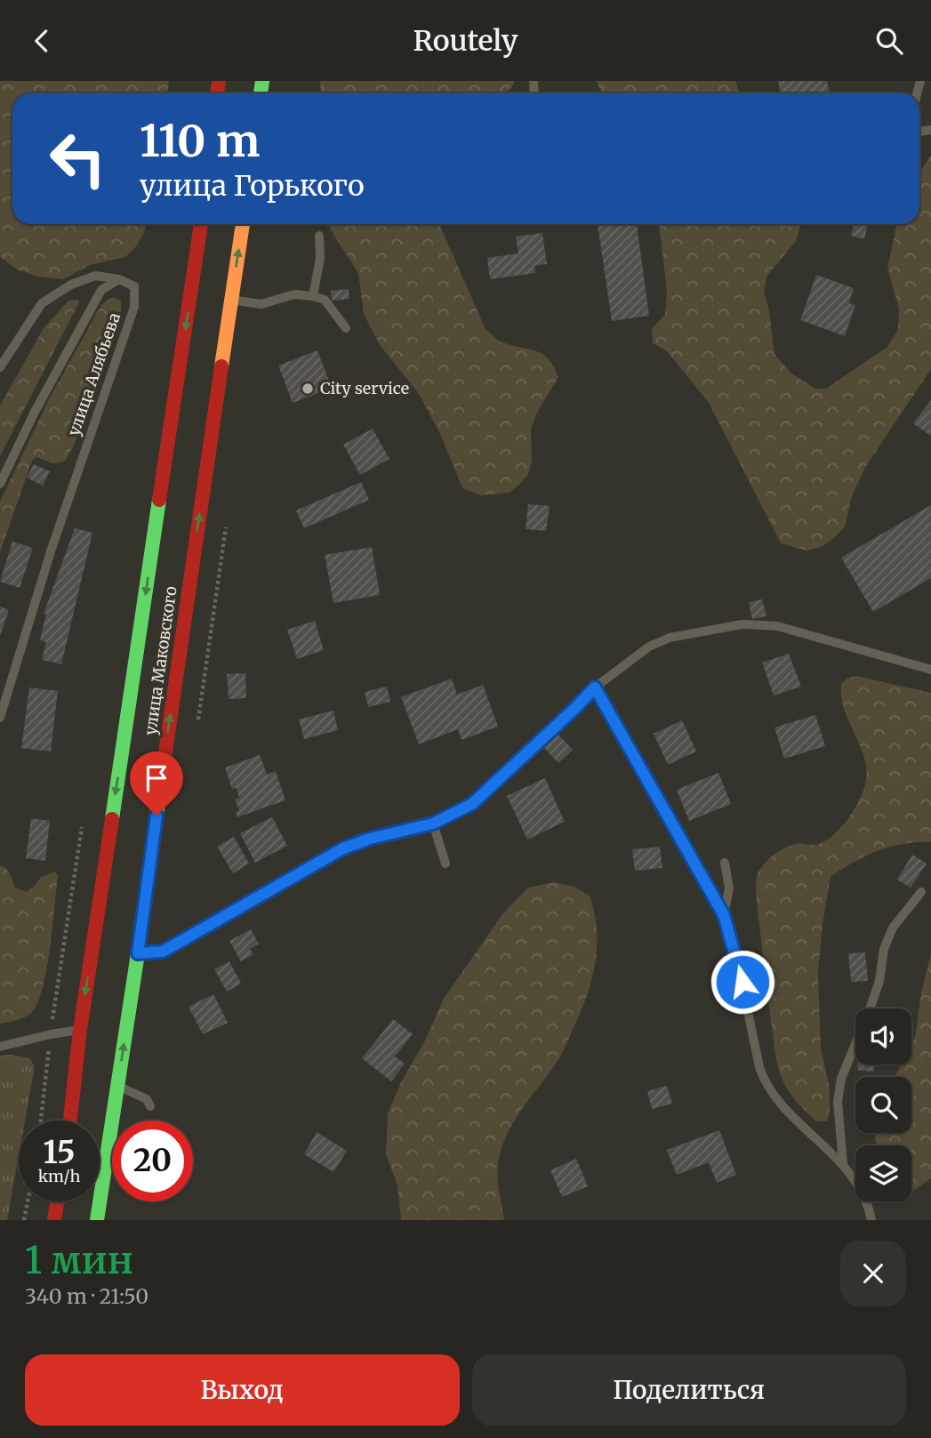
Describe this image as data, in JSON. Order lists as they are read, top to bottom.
{
  "streets": {
    "highway": ["улица Маковского"],
    "lane": ["улица Алябьева"]
  },
  "places": ["City service"],
  "page": {
    "header": "Routely",
    "turn": ["110 m", "улица Горького"],
    "speed": "15 km/h",
    "limit": "20",
    "heading": ["1 мин", "340 m · 21:50"],
    "buttons": ["Выход", "Поделиться"]
  }
}
